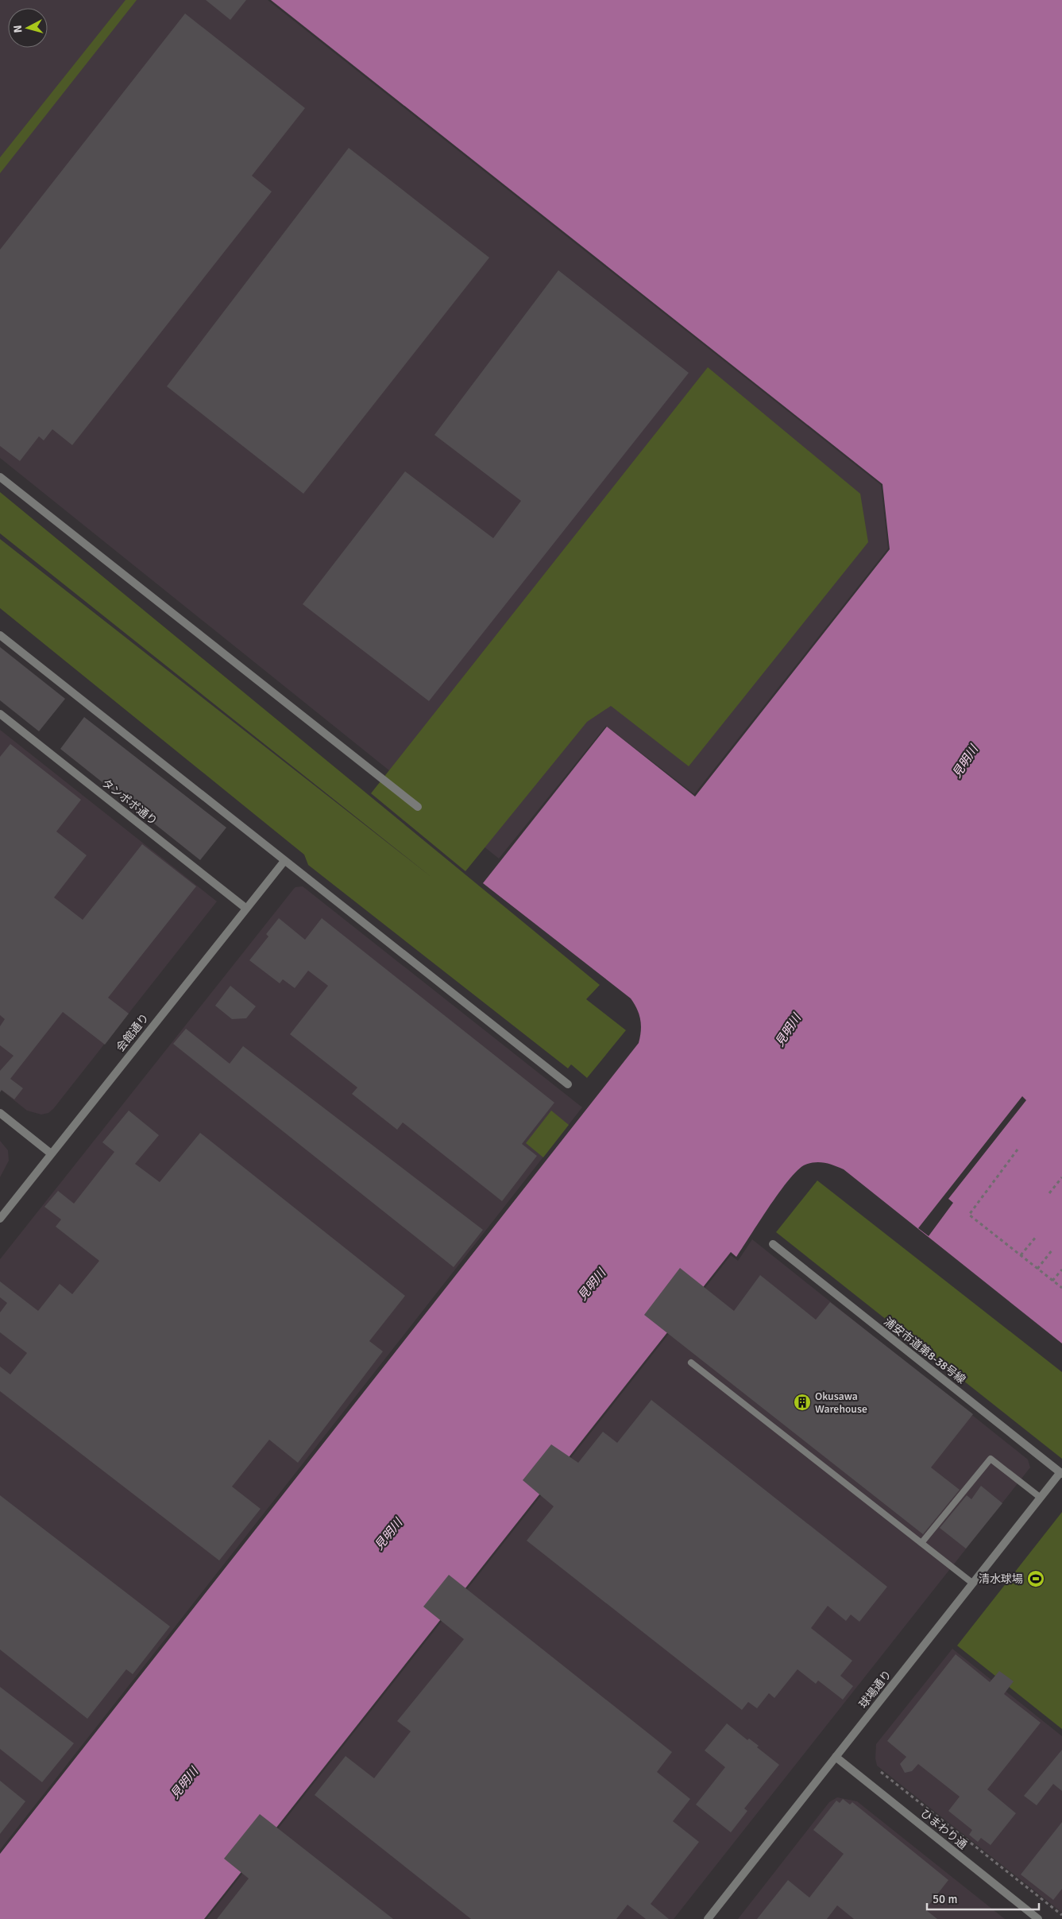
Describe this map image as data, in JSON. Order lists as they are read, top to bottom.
{
  "streets": {
    "street": [
      "タンポポ通り",
      "会館通り",
      "浦安市道第8-38号線",
      "球場通り",
      "ひまわり通"
    ]
  },
  "crossings": [
    ["タンポポ通り", "会館通り"],
    ["浦安市道第8-38号線", "球場通り"],
    ["球場通り", "ひまわり通"]
  ],
  "water": ["見明川"],
  "places": {
    "building": ["Okusawa Warehouse"],
    "sports": ["清水球場"]
  },
  "scale_bar": "50 m",
  "north": "left"
}
